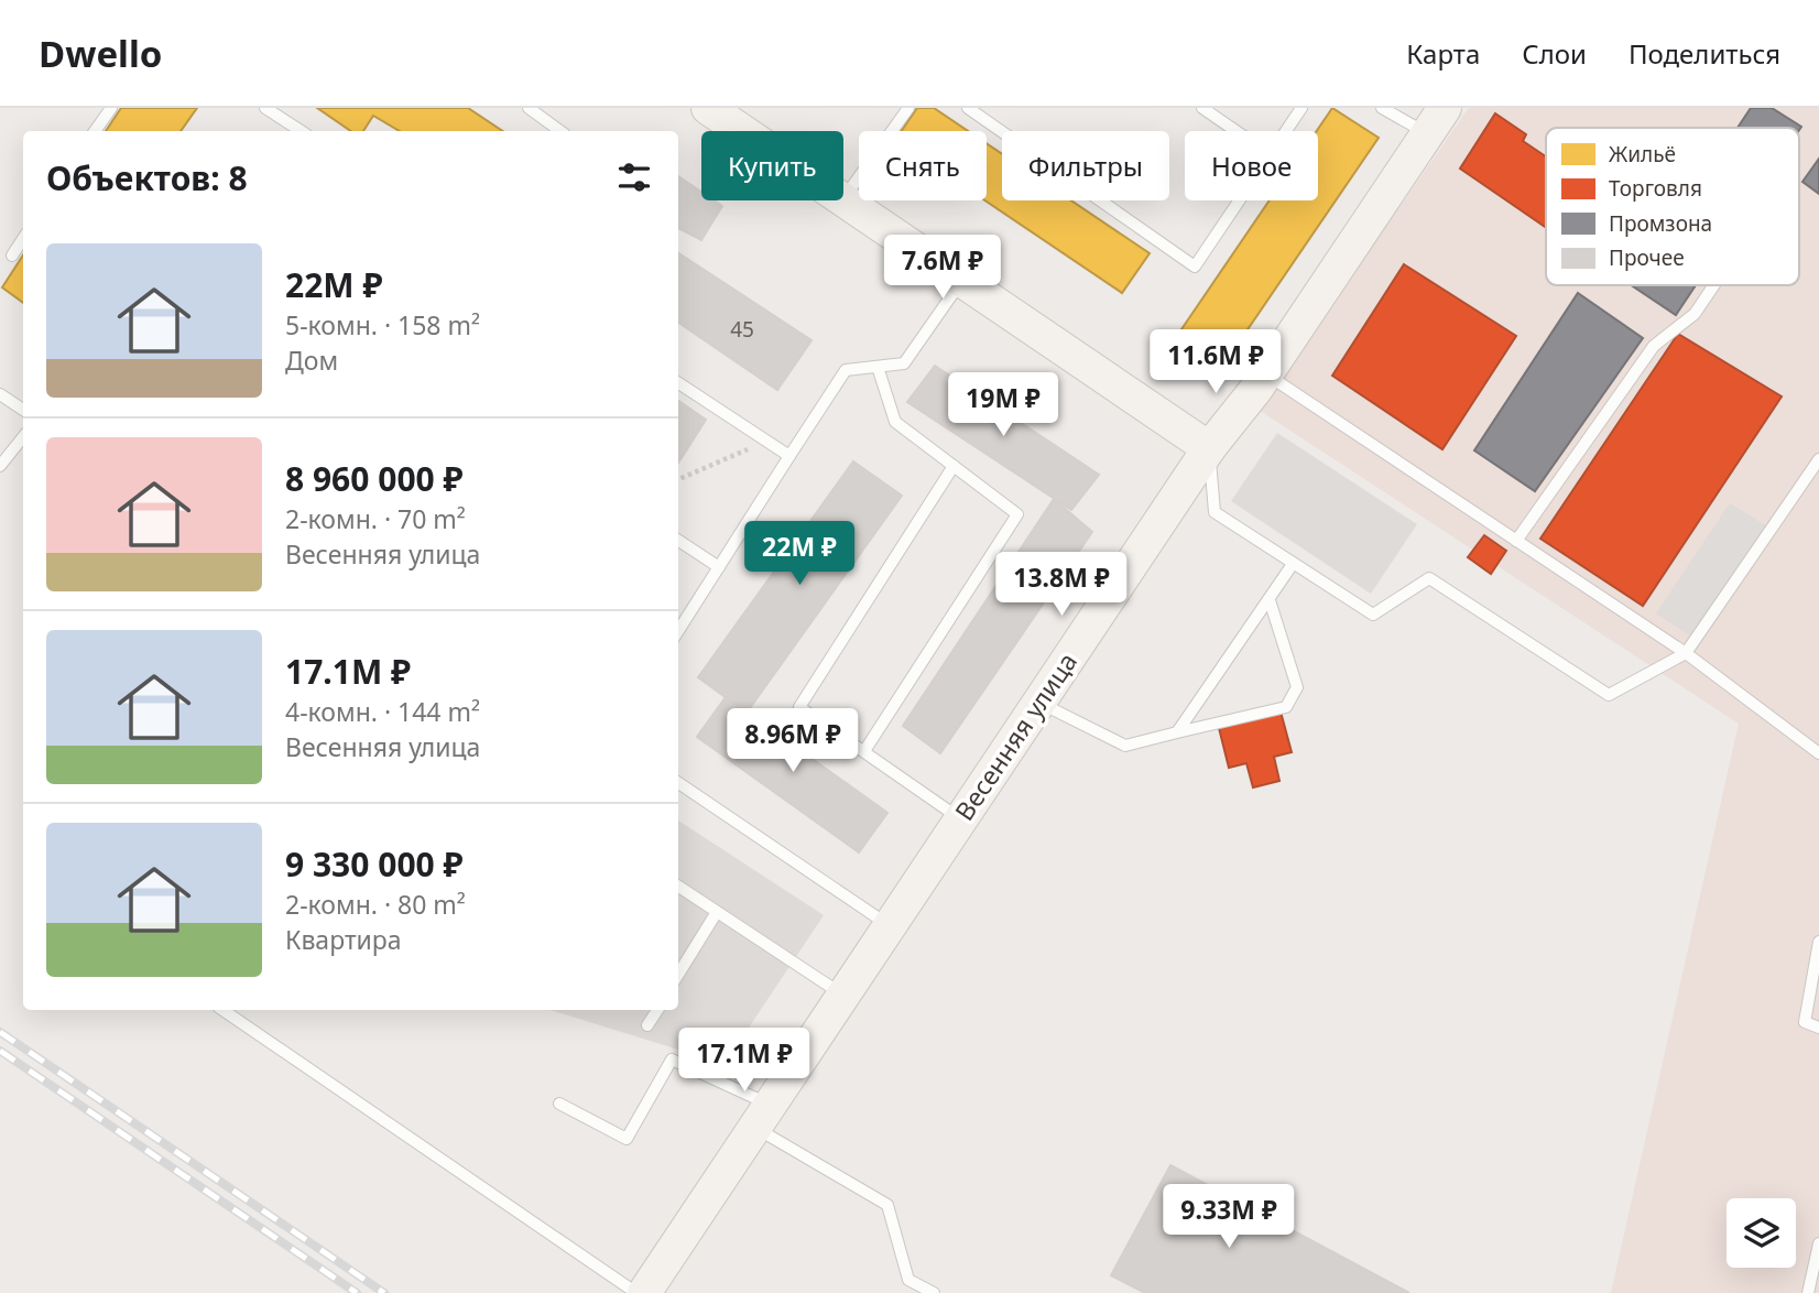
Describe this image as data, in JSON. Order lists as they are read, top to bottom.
{
  "streets": {
    "street": ["Весенняя улица"]
  },
  "house_numbers": ["45"],
  "legend": [
    "Жильё",
    "Торговля",
    "Промзона",
    "Прочее"
  ],
  "page": {
    "header": "Dwello",
    "nav": ["Карта", "Слои", "Поделиться"],
    "chip": [
      "Купить",
      "Снять",
      "Фильтры",
      "Новое"
    ],
    "heading": "Объектов: 8",
    "list": [
      {
        "name": "22M ₽",
        "note": "5-комн. · 158 m² · Дом"
      },
      {
        "name": "8 960 000 ₽",
        "note": "2-комн. · 70 m² · Весенняя улица"
      },
      {
        "name": "17.1M ₽",
        "note": "4-комн. · 144 m² · Весенняя улица"
      },
      {
        "name": "9 330 000 ₽",
        "note": "2-комн. · 80 m² · Квартира"
      }
    ],
    "price": [
      "7.6M ₽",
      "11.6M ₽",
      "19M ₽",
      "22M ₽",
      "13.8M ₽",
      "8.96M ₽",
      "17.1M ₽",
      "9.33M ₽"
    ]
  }
}
